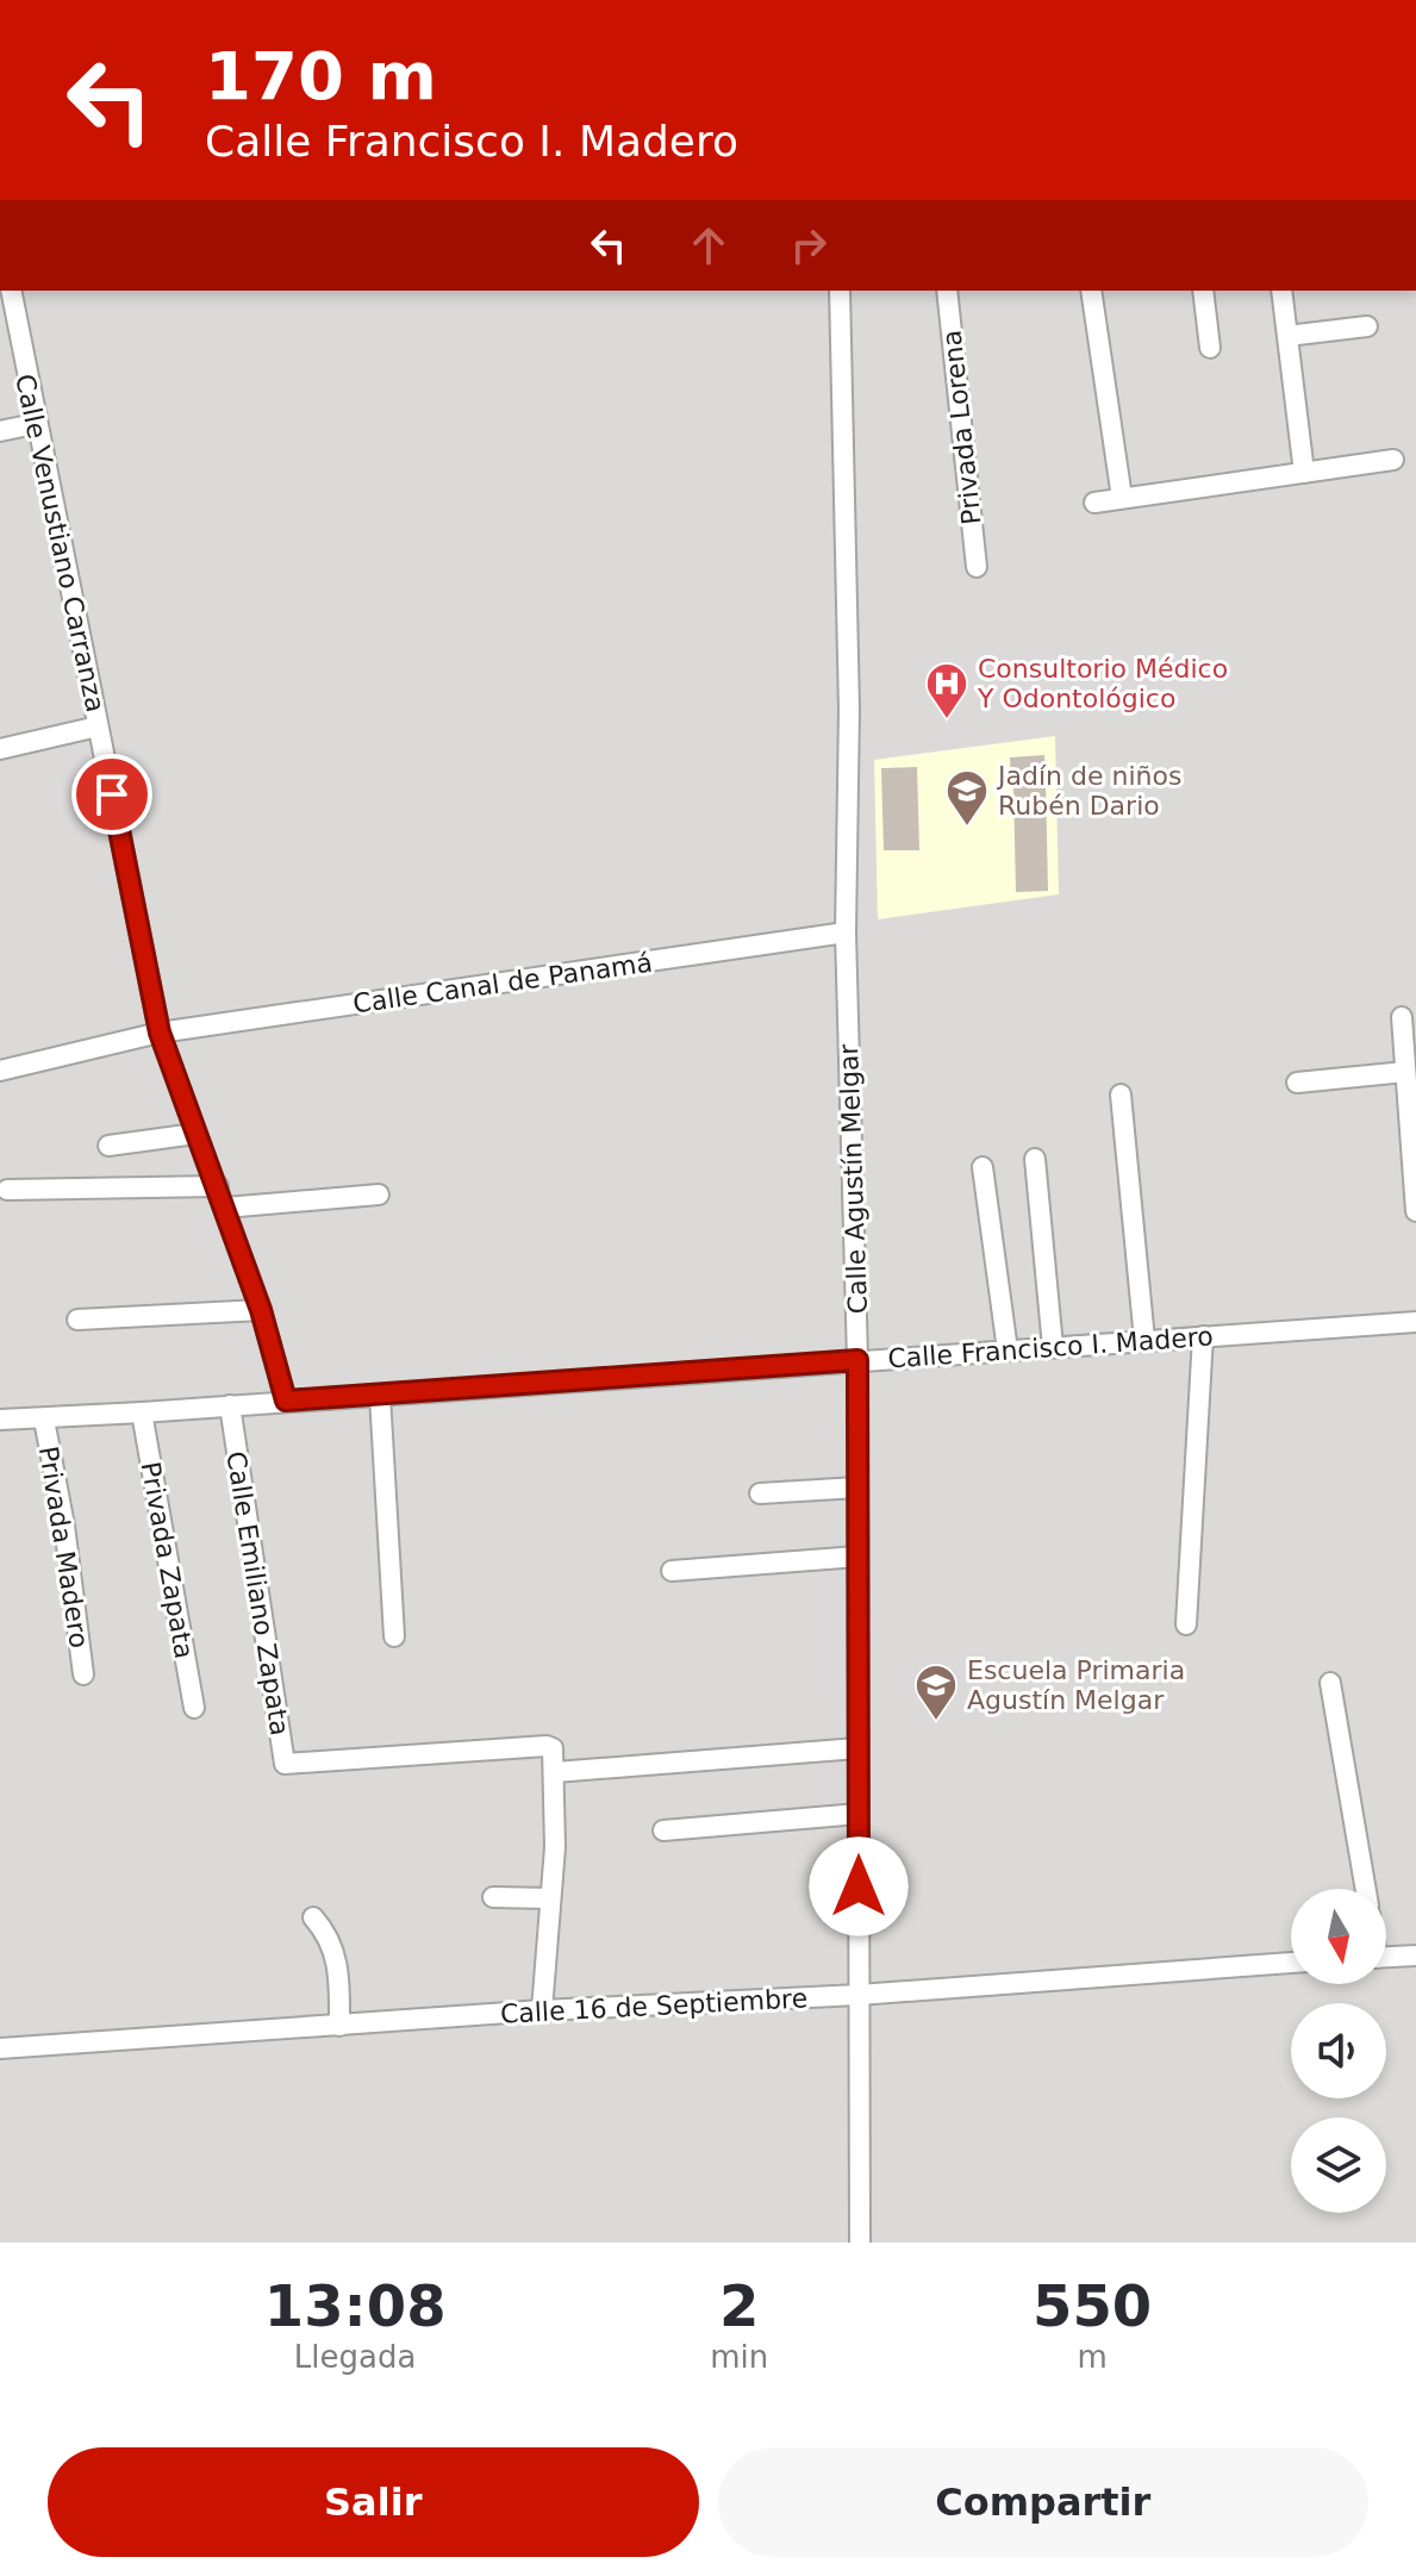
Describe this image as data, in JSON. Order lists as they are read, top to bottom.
{
  "streets": {
    "street": [
      "Privada Lorena",
      "Calle Venustiano Carranza",
      "Calle Canal de Panamá",
      "Calle Agustín Melgar",
      "Calle Francisco I. Madero",
      "Privada Madero",
      "Privada Zapata",
      "Calle Emiliano Zapata",
      "Calle 16 de Septiembre"
    ]
  },
  "crossings": [
    ["Calle Venustiano Carranza", "Calle Canal de Panamá"],
    ["Calle Venustiano Carranza", "Calle Francisco I. Madero"],
    ["Calle Canal de Panamá", "Calle Agustín Melgar"],
    ["Calle Agustín Melgar", "Calle Francisco I. Madero"],
    ["Calle Agustín Melgar", "Calle 16 de Septiembre"],
    ["Calle Francisco I. Madero", "Privada Madero"],
    ["Calle Francisco I. Madero", "Privada Zapata"],
    ["Calle Francisco I. Madero", "Calle Emiliano Zapata"]
  ],
  "places": {
    "hospital": ["Consultorio Médico Y Odontológico"],
    "school or university": ["Jadín de niños Rubén Dario", "Escuela Primaria Agustín Melgar"]
  },
  "north": "bottom",
  "page": {
    "turn": ["170 m", "Calle Francisco I. Madero"],
    "eta": [
      "13:08",
      "Llegada",
      "2",
      "min",
      "550",
      "m"
    ],
    "buttons": ["Salir", "Compartir"]
  }
}
